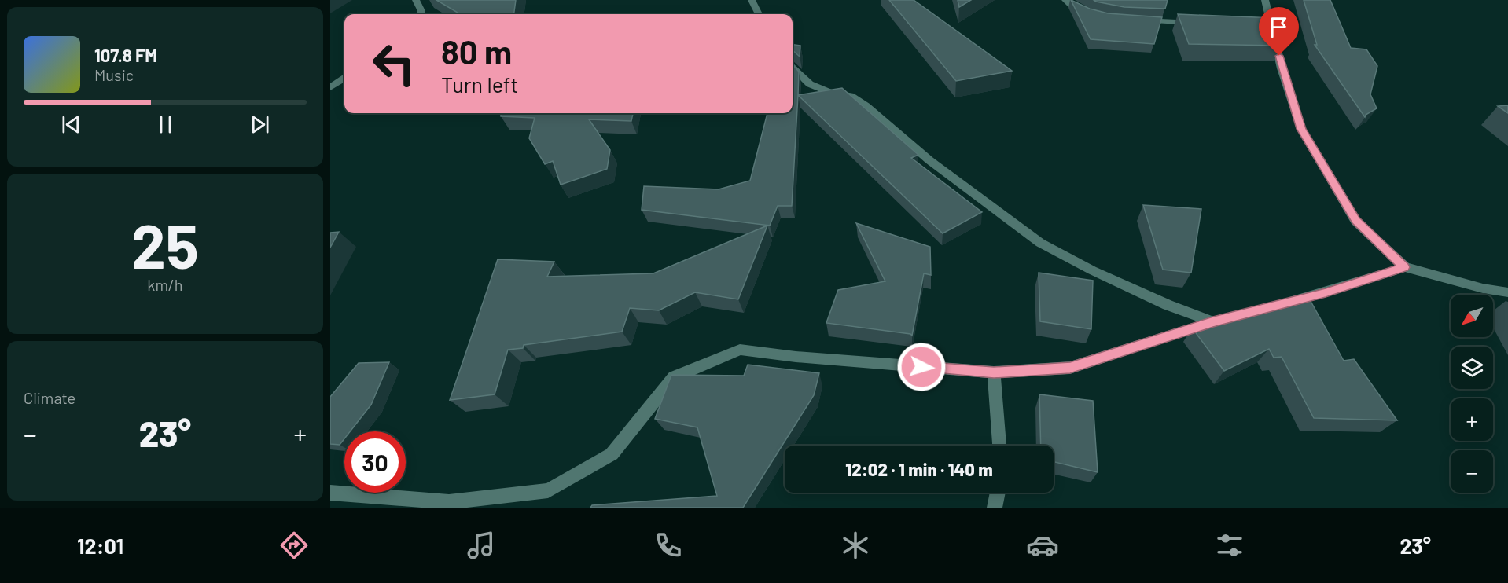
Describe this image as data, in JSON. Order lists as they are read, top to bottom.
{
  "north": "bottom left",
  "page": {
    "turn": ["80 m", "Turn left"],
    "song": ["107.8 FM", "Music"],
    "tile": [
      ["25", "km/h"],
      "Climate"
    ],
    "map_buttons": ["+", "−"],
    "heat": ["−", "23°", "+"],
    "limit": "30",
    "trip": "12:02 · 1 min · 140 m",
    "tabs": ["12:01", "23°"]
  }
}
